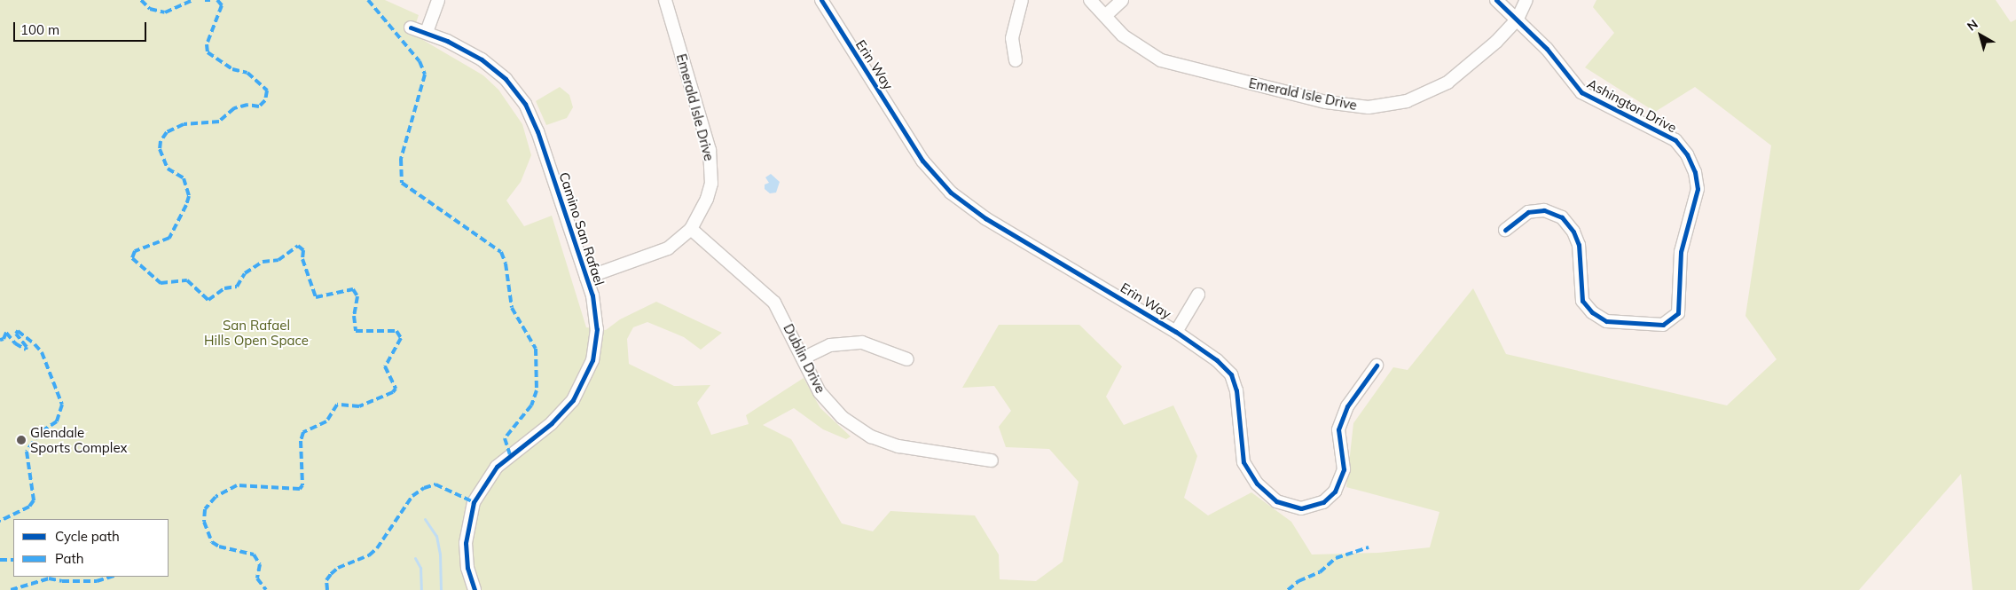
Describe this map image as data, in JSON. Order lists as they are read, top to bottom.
{
  "streets": {
    "street": [
      "Erin Way",
      "Emerald Isle Drive",
      "Ashington Drive",
      "Camino San Rafael",
      "Dublin Drive"
    ]
  },
  "crossings": [
    ["Emerald Isle Drive", "Ashington Drive"],
    ["Emerald Isle Drive", "Camino San Rafael"],
    ["Emerald Isle Drive", "Dublin Drive"]
  ],
  "parks": ["San Rafael Hills Open Space"],
  "places": ["Glendale Sports Complex"],
  "legend": ["Cycle path", "Path"],
  "scale_bar": "100 m",
  "north": "top left"
}
